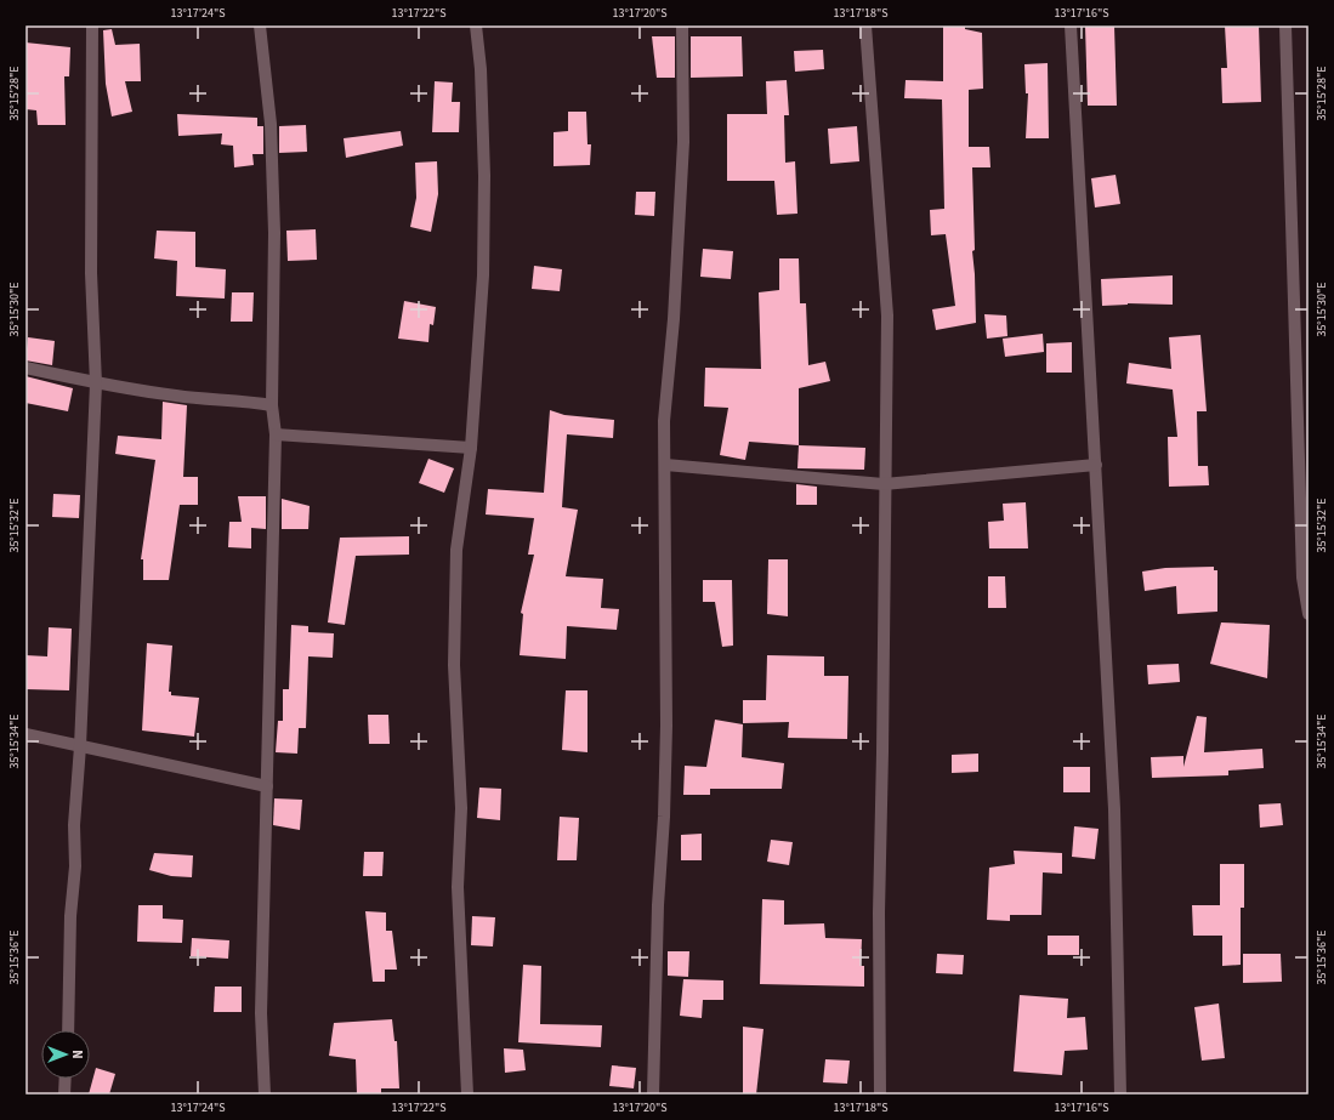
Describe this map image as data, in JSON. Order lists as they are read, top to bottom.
{
  "north": "right",
  "coordinates": [
    "13°17'24\"S",
    "13°17'22\"S",
    "13°17'20\"S",
    "13°17'18\"S",
    "13°17'16\"S",
    "35°15'28\"E",
    "35°15'30\"E",
    "35°15'32\"E",
    "35°15'34\"E",
    "35°15'36\"E"
  ]
}
